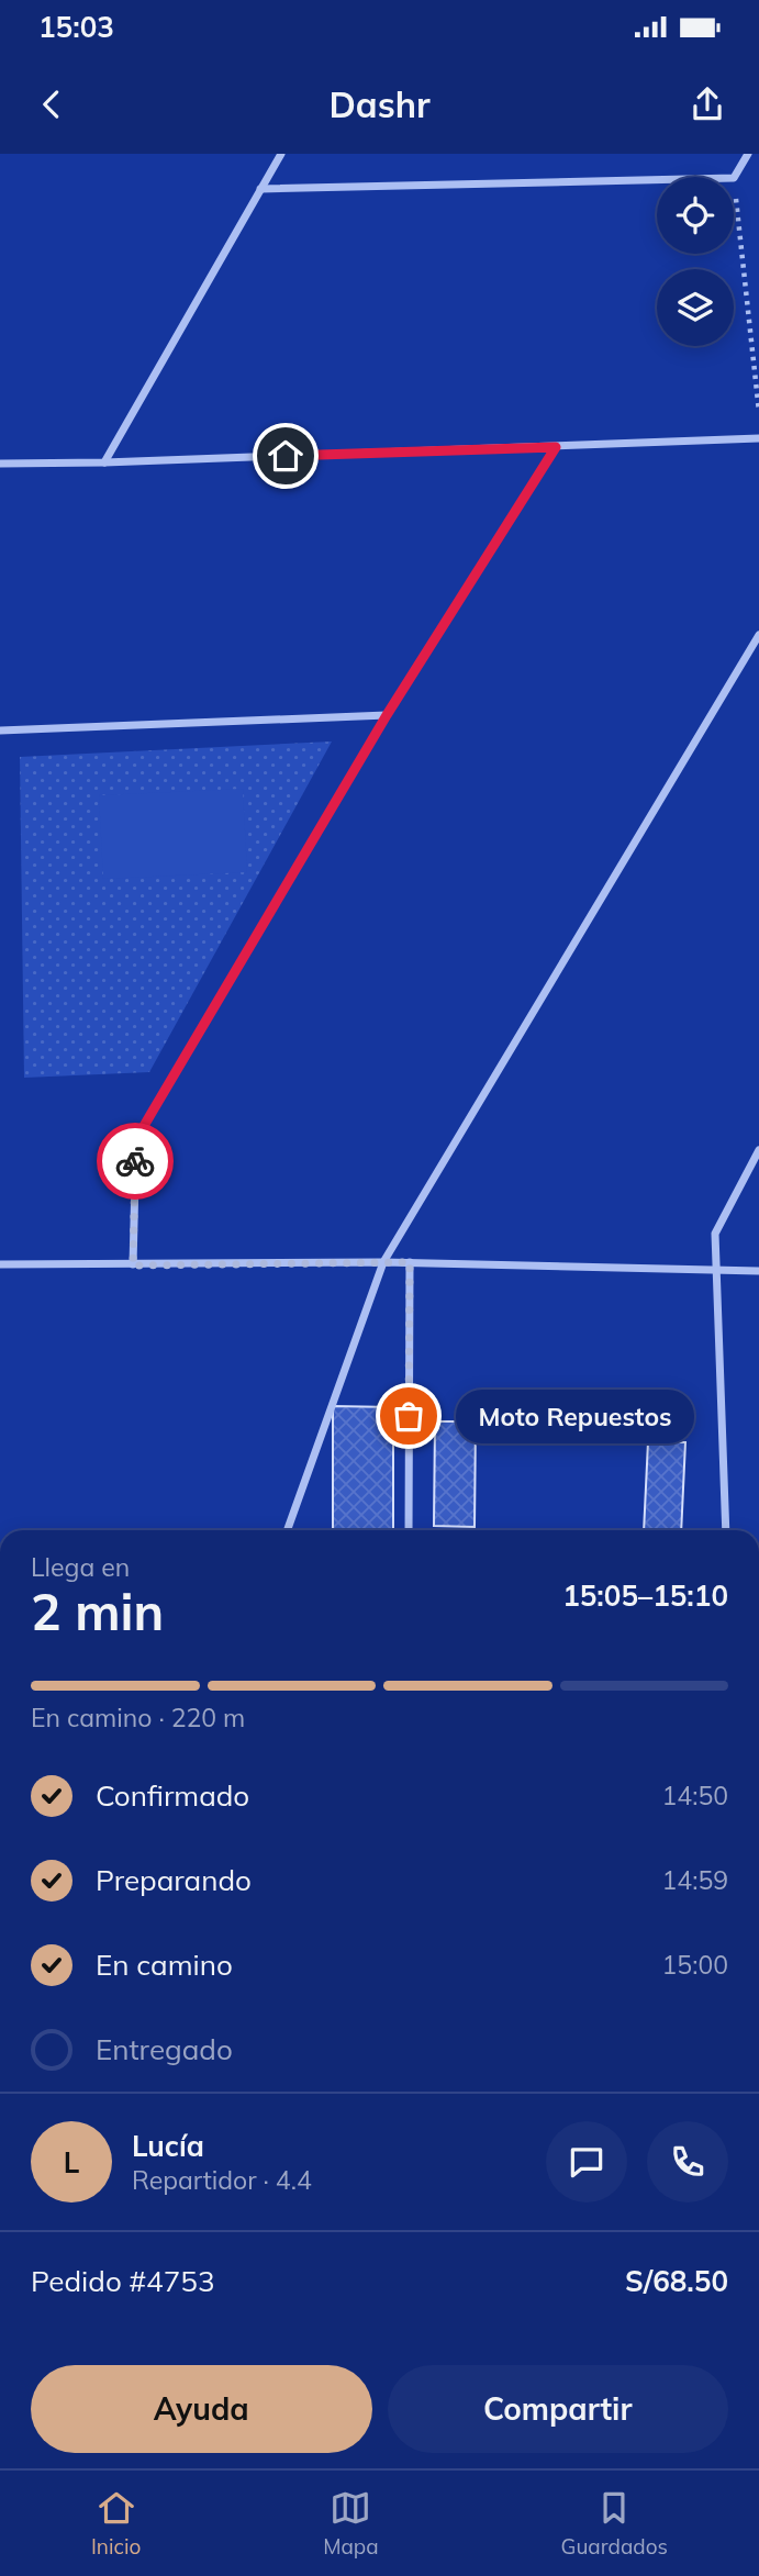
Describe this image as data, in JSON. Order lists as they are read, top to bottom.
{
  "places": ["Moto Repuestos"],
  "page": {
    "status": "15:03",
    "header": "Dashr",
    "bubble": "Moto Repuestos",
    "heading": ["2 min", "Llega en", "15:05–15:10"],
    "panel": [
      "Lucía",
      "Repartidor · 4.4",
      "Pedido #4753",
      "S/68.50"
    ],
    "bar": "En camino · 220 m",
    "list": [
      ["Confirmado", "14:50"],
      ["Preparando", "14:59"],
      ["En camino", "15:00"],
      "Entregado"
    ],
    "round": "L",
    "buttons": ["Ayuda", "Compartir"],
    "tabs": ["Inicio", "Mapa", "Guardados"]
  }
}
